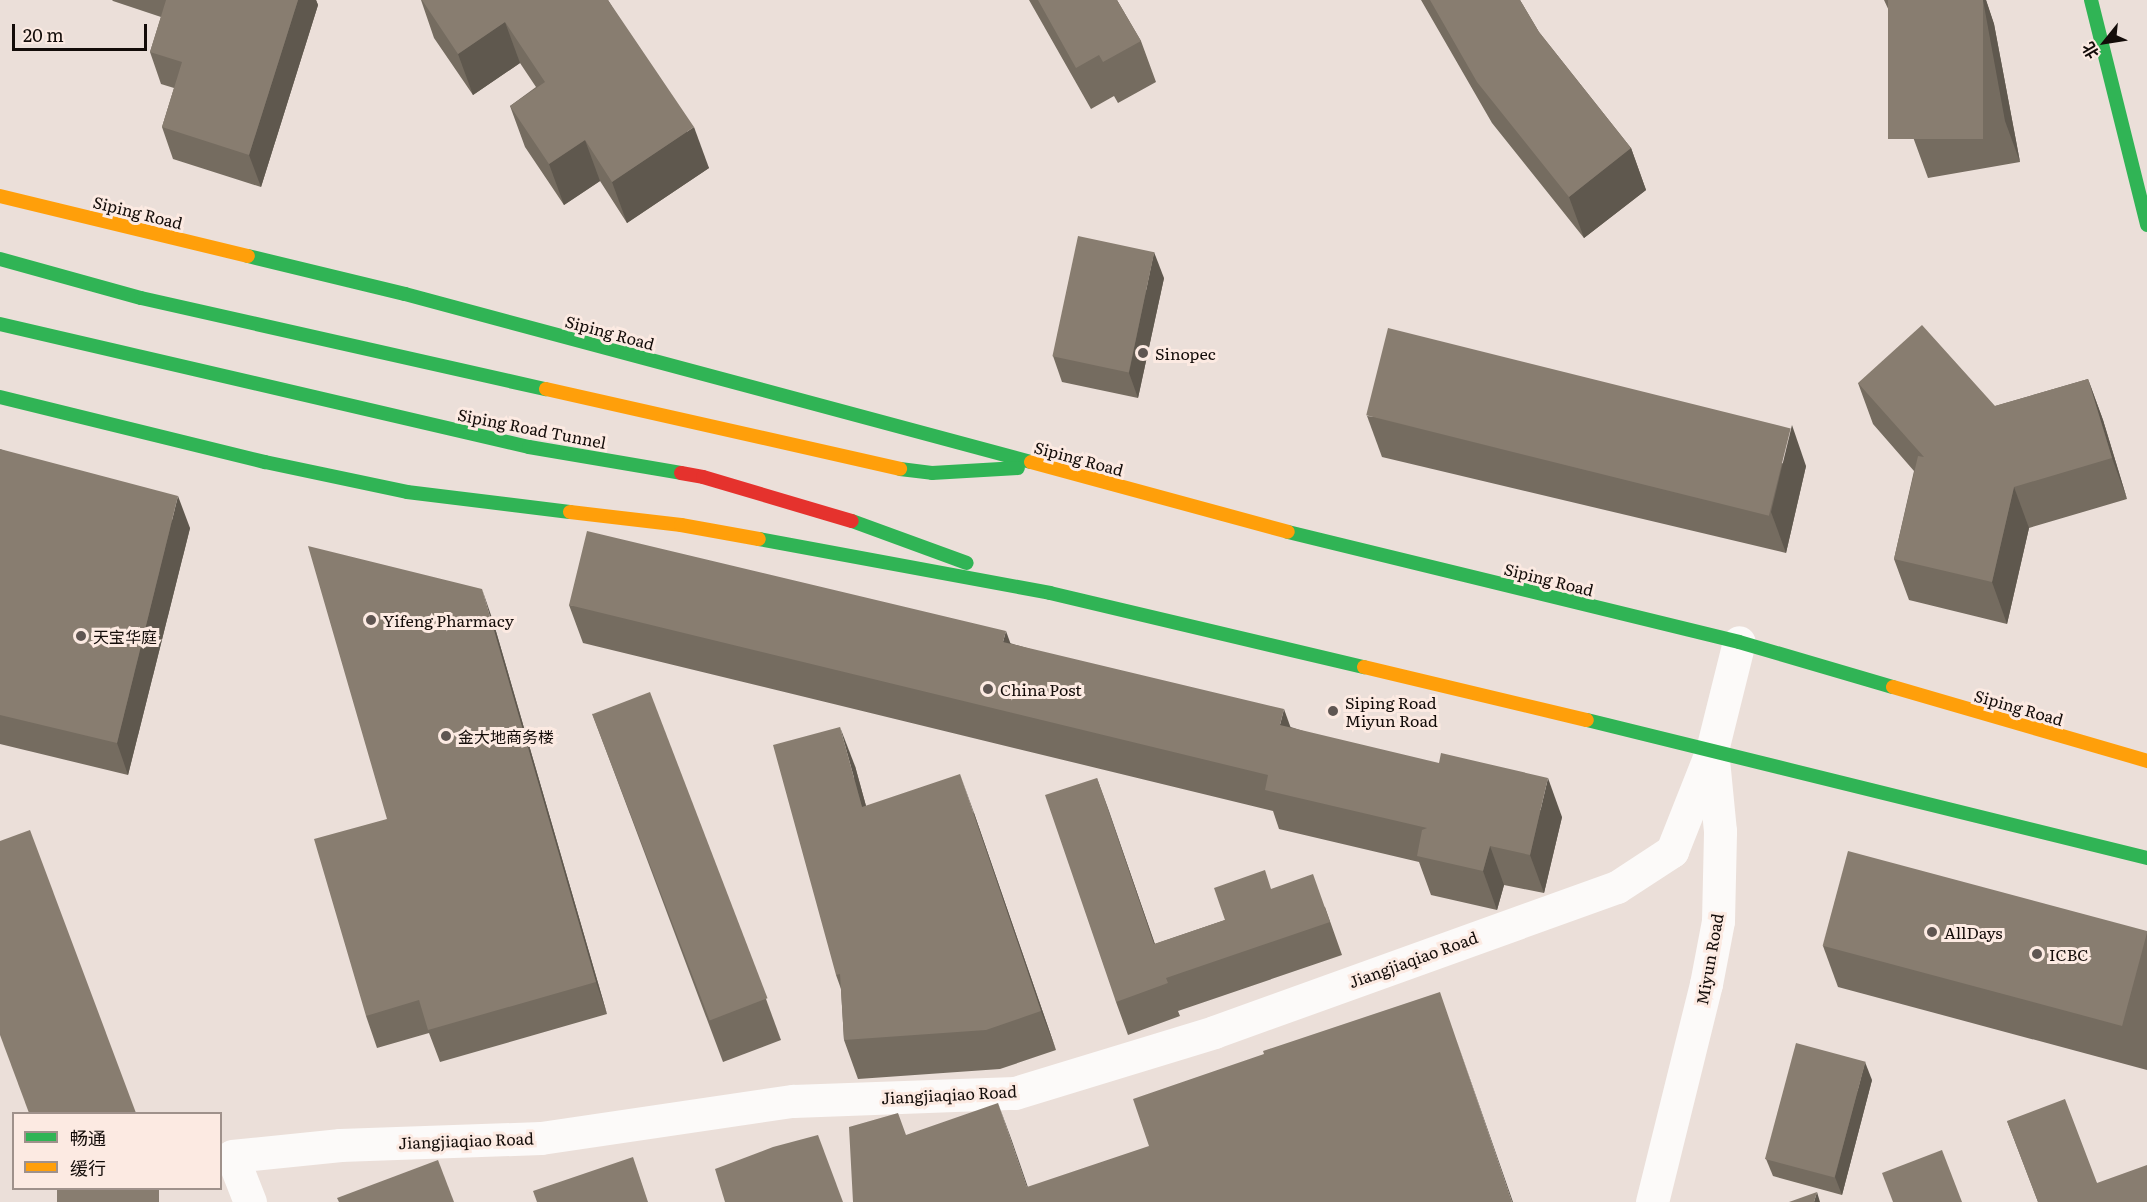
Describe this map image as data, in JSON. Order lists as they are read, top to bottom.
{
  "streets": {
    "main road": ["Siping Road", "Siping Road Tunnel"],
    "street": ["Jiangjiaqiao Road", "Miyun Road"]
  },
  "crossings": [
    ["Siping Road", "Miyun Road"],
    ["Jiangjiaqiao Road", "Miyun Road"]
  ],
  "places": [
    "Sinopec",
    "Yifeng Pharmacy",
    "天宝华庭",
    "China Post",
    "Siping Road Miyun Road",
    "金大地商务楼",
    "AllDays",
    "ICBC"
  ],
  "legend": ["畅通", "缓行"],
  "scale_bar": "20 m",
  "north": "bottom left"
}
